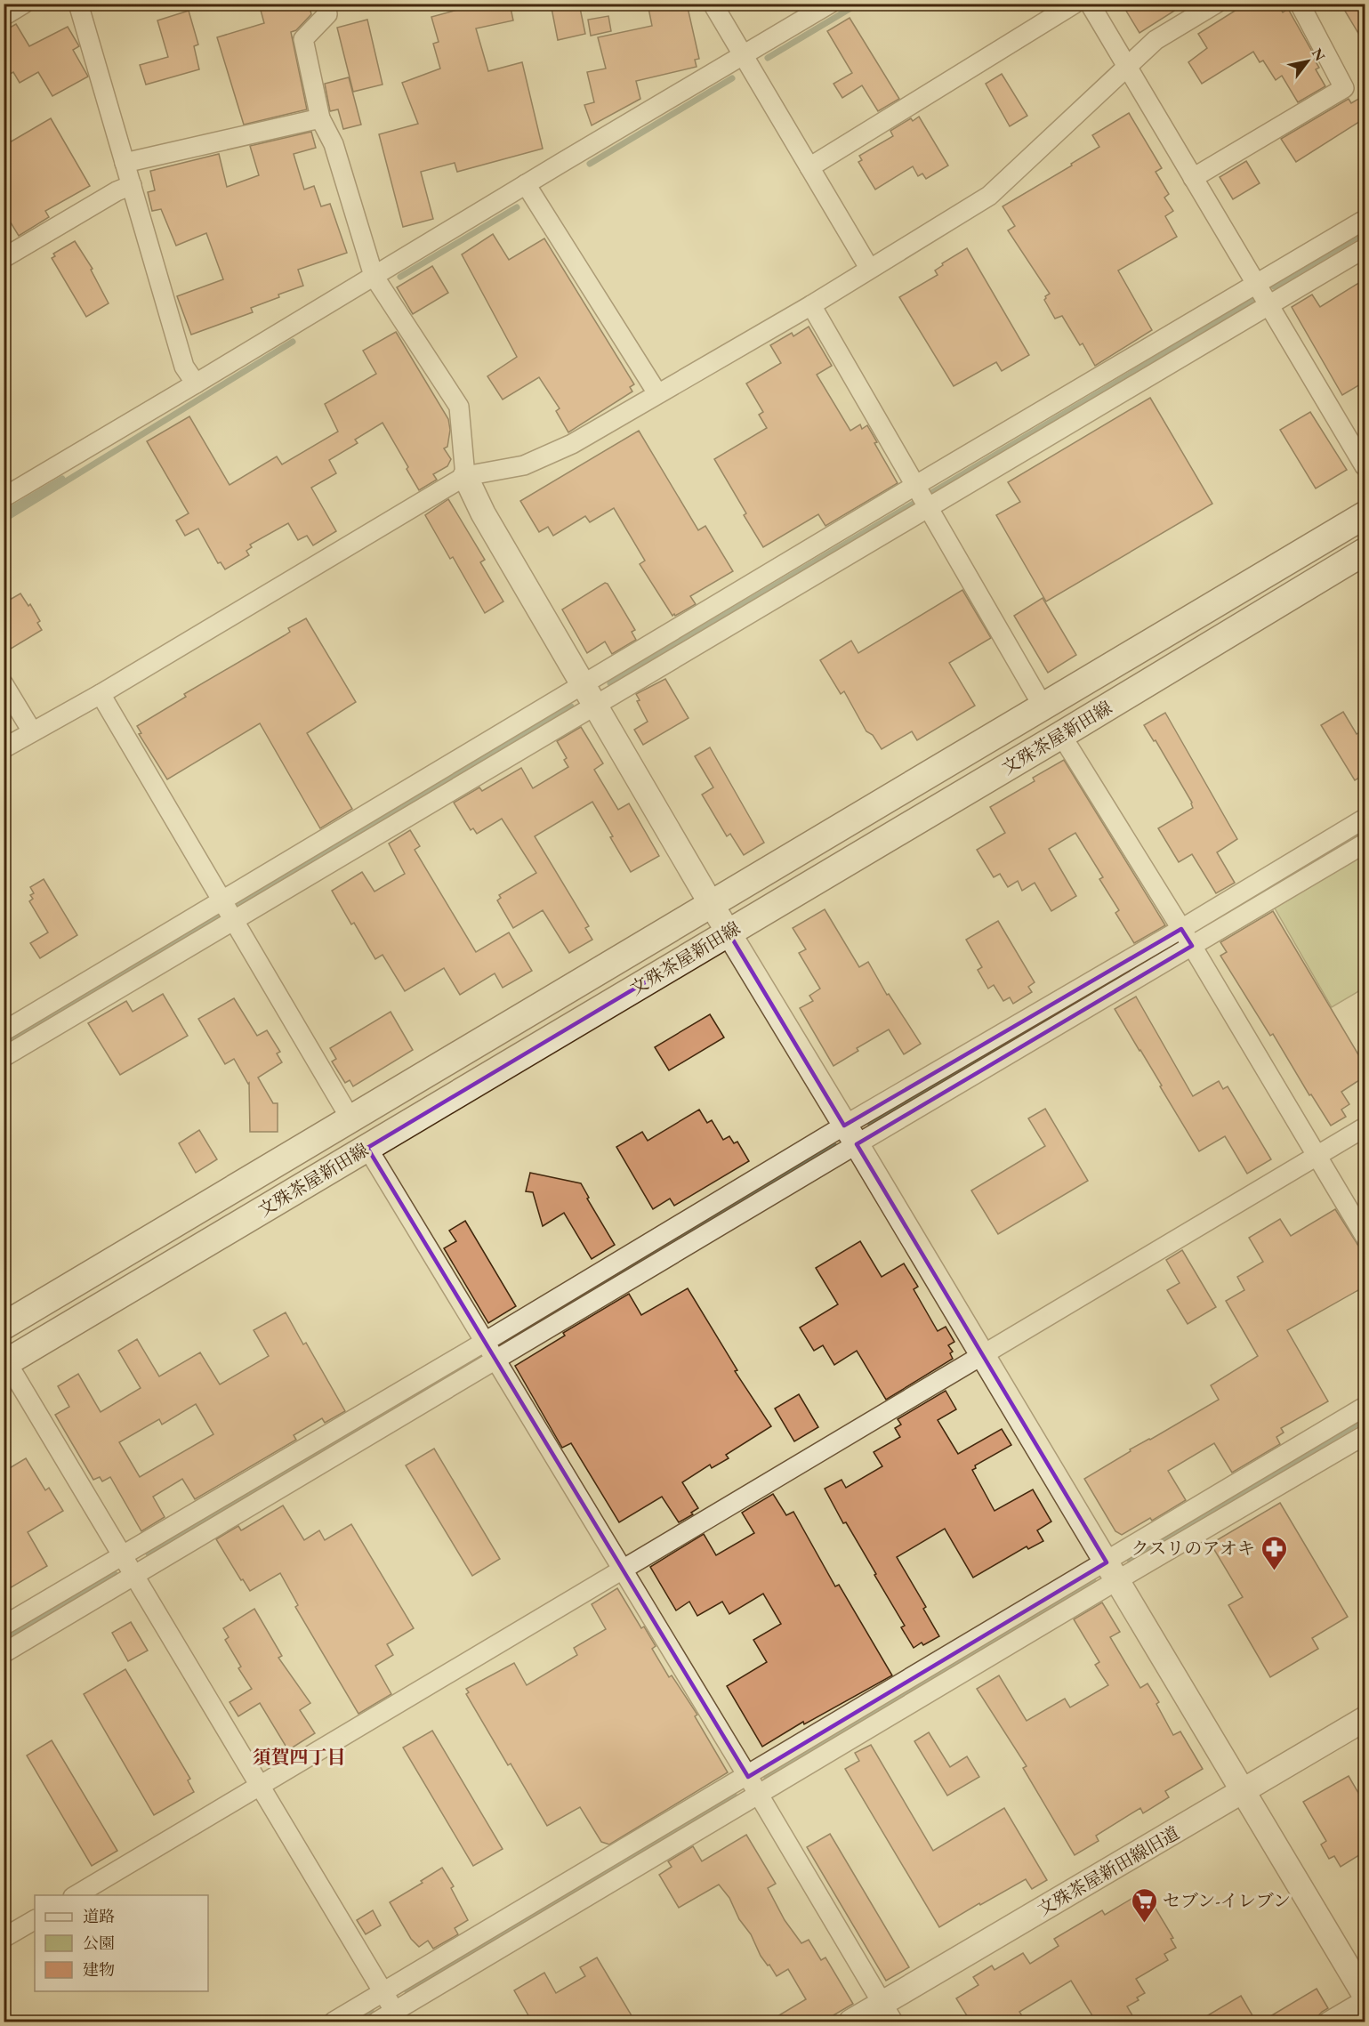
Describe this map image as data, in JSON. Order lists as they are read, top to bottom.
{
  "streets": {
    "main road": ["文殊茶屋新田線"],
    "street": ["文殊茶屋新田線旧道"]
  },
  "districts": ["須賀四丁目"],
  "places": {
    "pharmacy": ["クスリのアオキ"],
    "supermarket": ["セブン-イレブン"]
  },
  "legend": ["道路", "公園", "建物"],
  "north": "top right"
}
